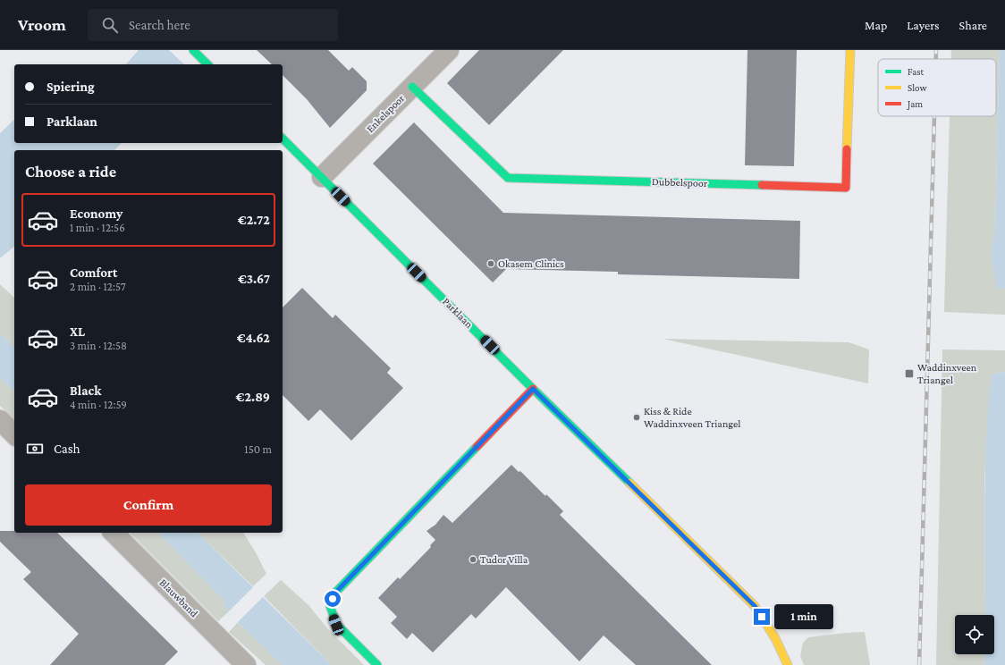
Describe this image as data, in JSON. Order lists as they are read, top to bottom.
{
  "streets": {
    "street": [
      "Enkelspoor",
      "Dubbelspoor",
      "Parklaan",
      "Blauwband"
    ]
  },
  "crossings": [
    ["Enkelspoor", "Dubbelspoor"],
    ["Enkelspoor", "Parklaan"]
  ],
  "places": {
    "other": ["Okasem Clinics", "Kiss & Ride Waddinxveen Triangel", "Tudor Villa"],
    "transit": ["Waddinxveen Triangel"]
  },
  "legend": ["Fast", "Slow", "Jam"],
  "page": {
    "header": "Vroom",
    "search": "Search here",
    "nav": ["Map", "Layers", "Share"],
    "banner": ["Spiering", "Parklaan"],
    "heading": "Choose a ride",
    "list": [
      {
        "name": "Economy",
        "note": "1 min · 12:56",
        "value": "€2.72"
      },
      {
        "name": "Comfort",
        "note": "2 min · 12:57",
        "value": "€3.67"
      },
      {
        "name": "XL",
        "note": "3 min · 12:58",
        "value": "€4.62"
      },
      {
        "name": "Black",
        "note": "4 min · 12:59",
        "value": "€2.89"
      }
    ],
    "pay": ["Cash", "150 m"],
    "buttons": "Confirm",
    "bubble": "1 min"
  }
}
